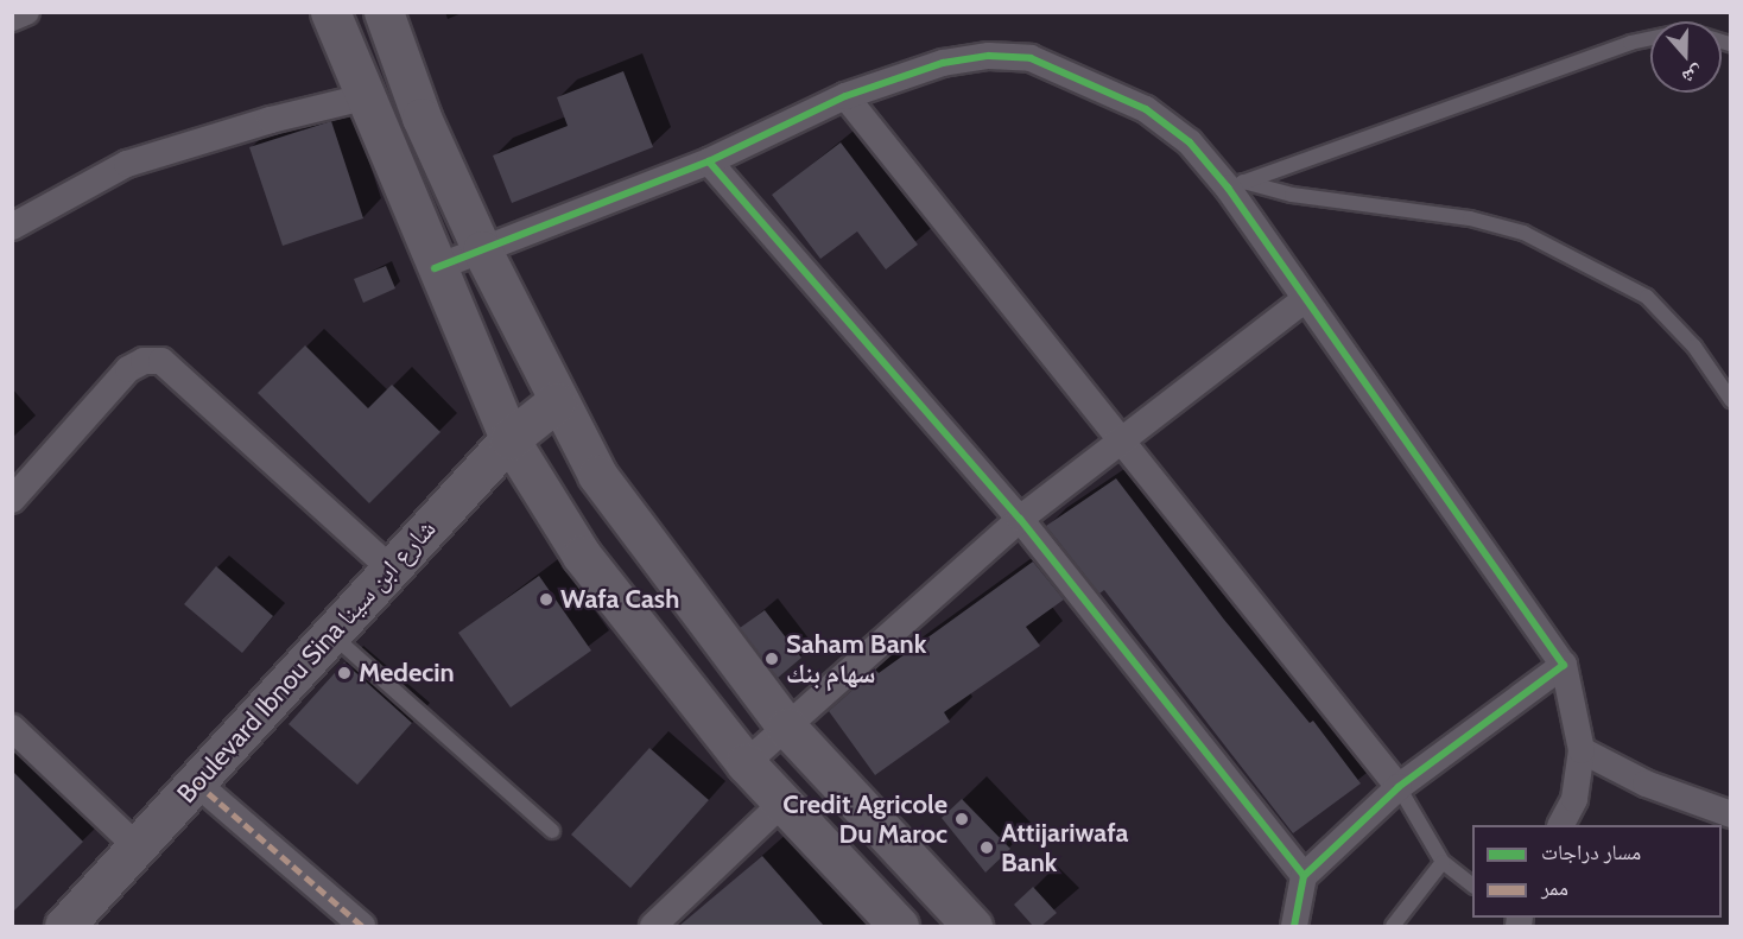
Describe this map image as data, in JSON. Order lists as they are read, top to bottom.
{
  "streets": {
    "main road": ["Boulevard Ibnou Sina شارع ابن سينا"]
  },
  "places": [
    "Wafa Cash",
    "Saham Bank سهام بنك",
    "Medecin",
    "Credit Agricole Du Maroc",
    "Attijariwafa Bank"
  ],
  "legend": ["مسار دراجات", "ممر"],
  "north": "bottom"
}
